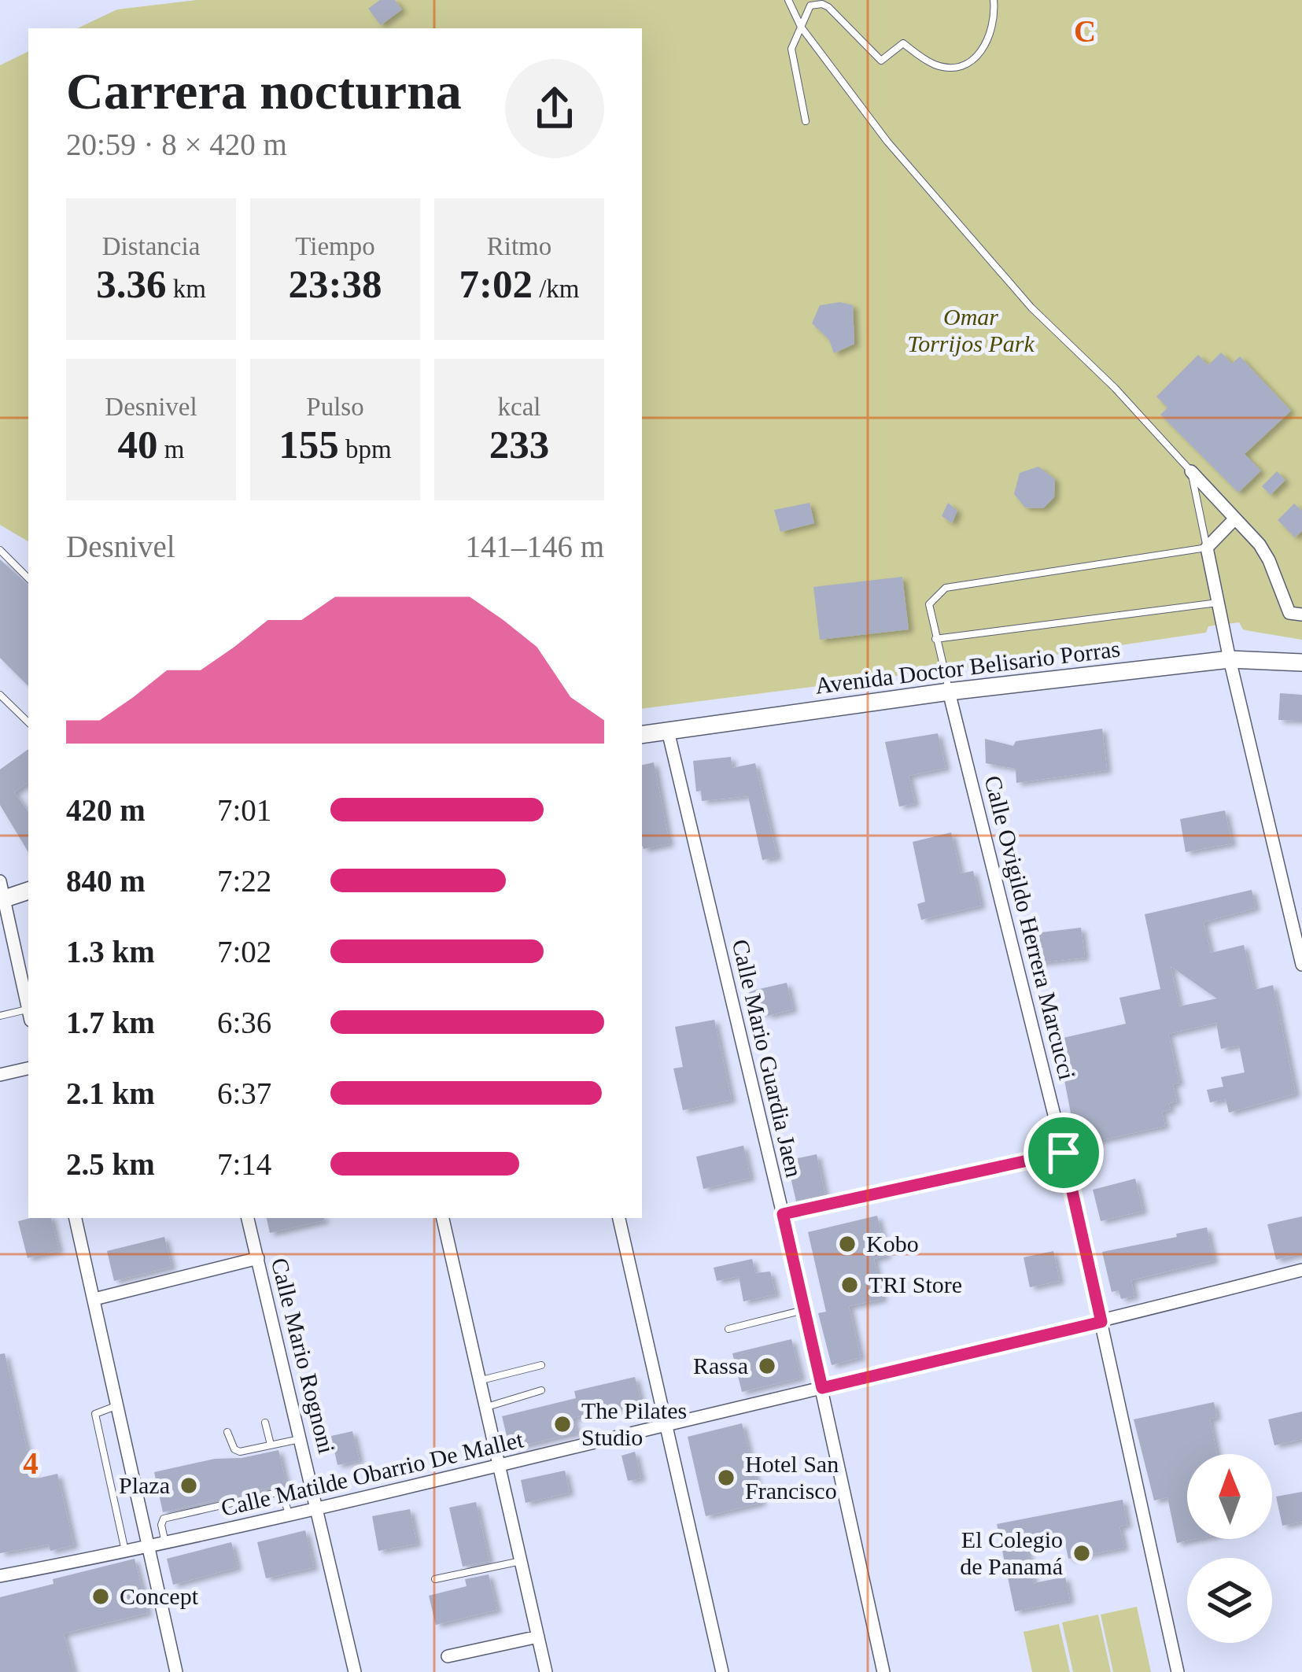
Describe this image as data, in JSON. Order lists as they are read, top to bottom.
{
  "streets": {
    "street": [
      "Avenida Doctor Belisario Porras",
      "Calle Ovigildo Herrera Marcucci",
      "Calle Mario Guardia Jaen",
      "Calle Mario Rognoni",
      "Calle Matilde Obarrio De Mallet"
    ]
  },
  "crossings": [
    ["Avenida Doctor Belisario Porras", "Calle Ovigildo Herrera Marcucci"],
    ["Avenida Doctor Belisario Porras", "Calle Mario Guardia Jaen"],
    ["Calle Ovigildo Herrera Marcucci", "Calle Matilde Obarrio De Mallet"],
    ["Calle Mario Guardia Jaen", "Calle Matilde Obarrio De Mallet"],
    ["Calle Mario Rognoni", "Calle Matilde Obarrio De Mallet"]
  ],
  "parks": ["Omar Torrijos Park"],
  "places": [
    "Kobo",
    "TRI Store",
    "Rassa",
    "The Pilates Studio",
    "Hotel San Francisco",
    "Plaza",
    "El Colegio de Panamá",
    "Concept"
  ],
  "north": "top",
  "page": {
    "heading": ["Carrera nocturna", "20:59 · 8 × 420 m"],
    "stats": [
      ["Distancia", "3.36 km"],
      ["Tiempo", "23:38"],
      ["Ritmo", "7:02 /km"],
      ["Desnivel", "40 m"],
      ["Pulso", "155 bpm"],
      ["kcal", "233"]
    ],
    "chart": ["Desnivel", "141–146 m"],
    "list": [
      {
        "name": "420 m",
        "note": "7:01"
      },
      {
        "name": "840 m",
        "note": "7:22"
      },
      {
        "name": "1.3 km",
        "note": "7:02"
      },
      {
        "name": "1.7 km",
        "note": "6:36"
      },
      {
        "name": "2.1 km",
        "note": "6:37"
      },
      {
        "name": "2.5 km",
        "note": "7:14"
      }
    ]
  },
  "grid": {
    "columns": ["C"],
    "rows": ["4"]
  }
}
